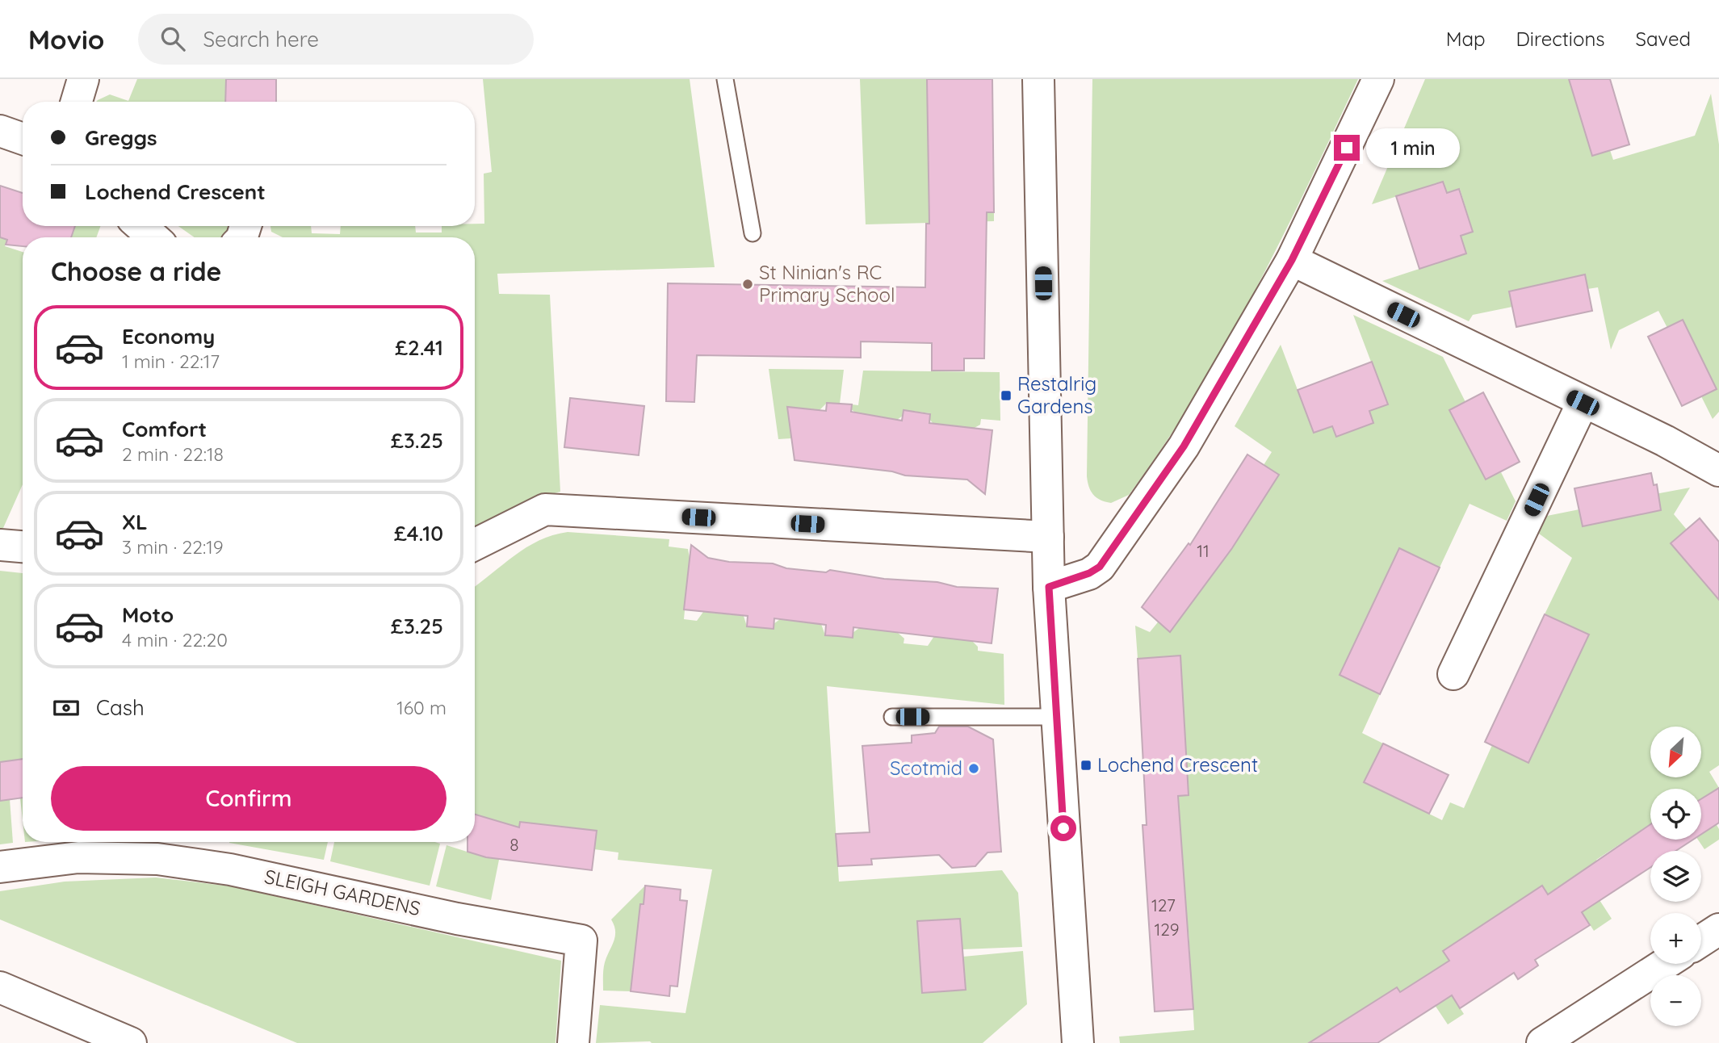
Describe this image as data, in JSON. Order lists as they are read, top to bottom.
{
  "streets": {
    "street": ["SLEIGH GARDENS"]
  },
  "places": {
    "other": ["St Ninian's RC Primary School", "Scotmid"],
    "transit": ["Restalrig Gardens", "Lochend Crescent"]
  },
  "house_numbers": [
    "11",
    "8",
    "127",
    "129"
  ],
  "north": "bottom left",
  "page": {
    "header": "Movio",
    "search": "Search here",
    "nav": ["Map", "Directions", "Saved"],
    "banner": ["Greggs", "Lochend Crescent"],
    "bubble": "1 min",
    "heading": "Choose a ride",
    "list": [
      {
        "name": "Economy",
        "note": "1 min · 22:17",
        "value": "£2.41"
      },
      {
        "name": "Comfort",
        "note": "2 min · 22:18",
        "value": "£3.25"
      },
      {
        "name": "XL",
        "note": "3 min · 22:19",
        "value": "£4.10"
      },
      {
        "name": "Moto",
        "note": "4 min · 22:20",
        "value": "£3.25"
      }
    ],
    "pay": ["Cash", "160 m"],
    "map_buttons": ["+", "−"],
    "buttons": "Confirm"
  }
}
